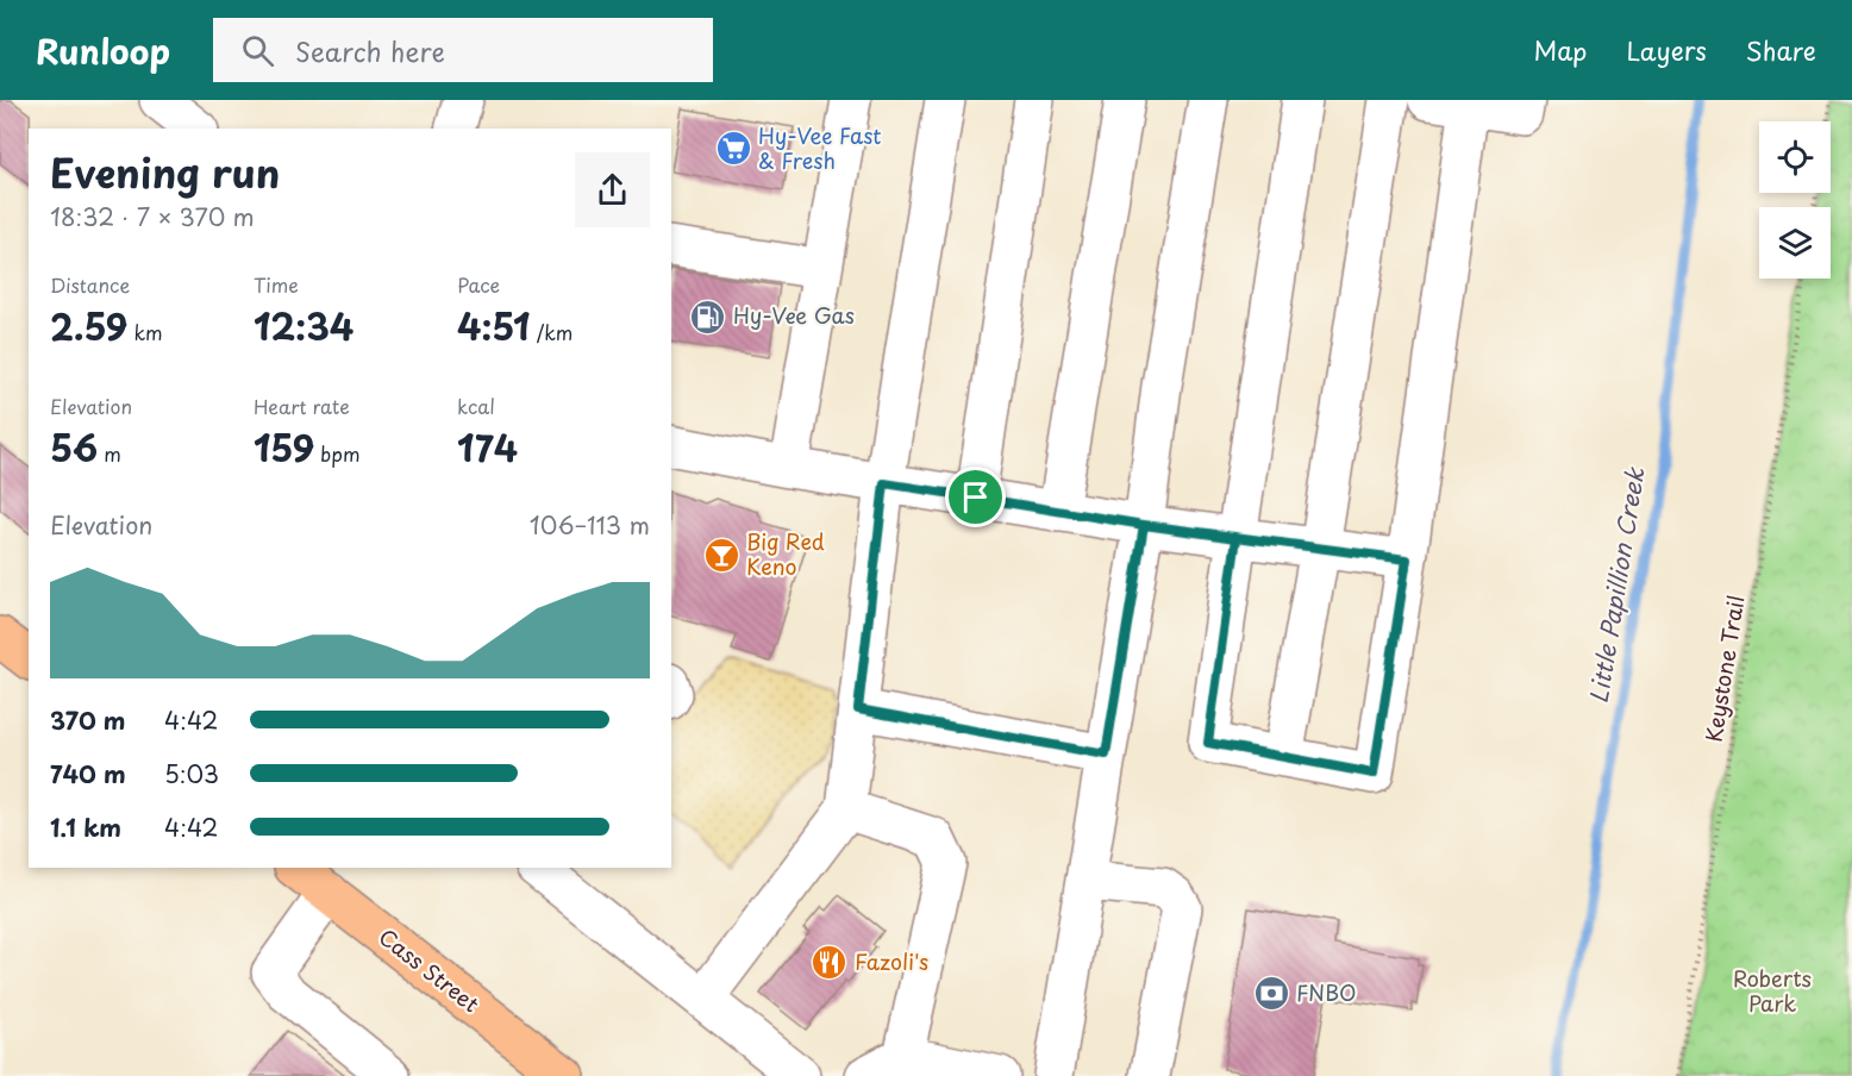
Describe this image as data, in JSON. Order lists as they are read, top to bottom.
{
  "streets": {
    "main road": ["Cass Street"],
    "path": ["Keystone Trail"]
  },
  "water": ["Little Papillion Creek"],
  "parks": ["Roberts Park"],
  "places": {
    "supermarket": ["Hy-Vee Fast & Fresh"],
    "fuel station": ["Hy-Vee Gas"],
    "bar": ["Big Red Keno"],
    "restaurant": ["Fazoli's"],
    "bank": ["FNBO"]
  },
  "page": {
    "header": "Runloop",
    "search": "Search here",
    "nav": ["Map", "Layers", "Share"],
    "heading": ["Evening run", "18:32 · 7 × 370 m"],
    "stats": [
      ["Distance", "2.59 km"],
      ["Time", "12:34"],
      ["Pace", "4:51 /km"],
      ["Elevation", "56 m"],
      ["Heart rate", "159 bpm"],
      ["kcal", "174"]
    ],
    "chart": ["Elevation", "106–113 m"],
    "list": [
      {
        "name": "370 m",
        "note": "4:42"
      },
      {
        "name": "740 m",
        "note": "5:03"
      },
      {
        "name": "1.1 km",
        "note": "4:42"
      }
    ]
  }
}
